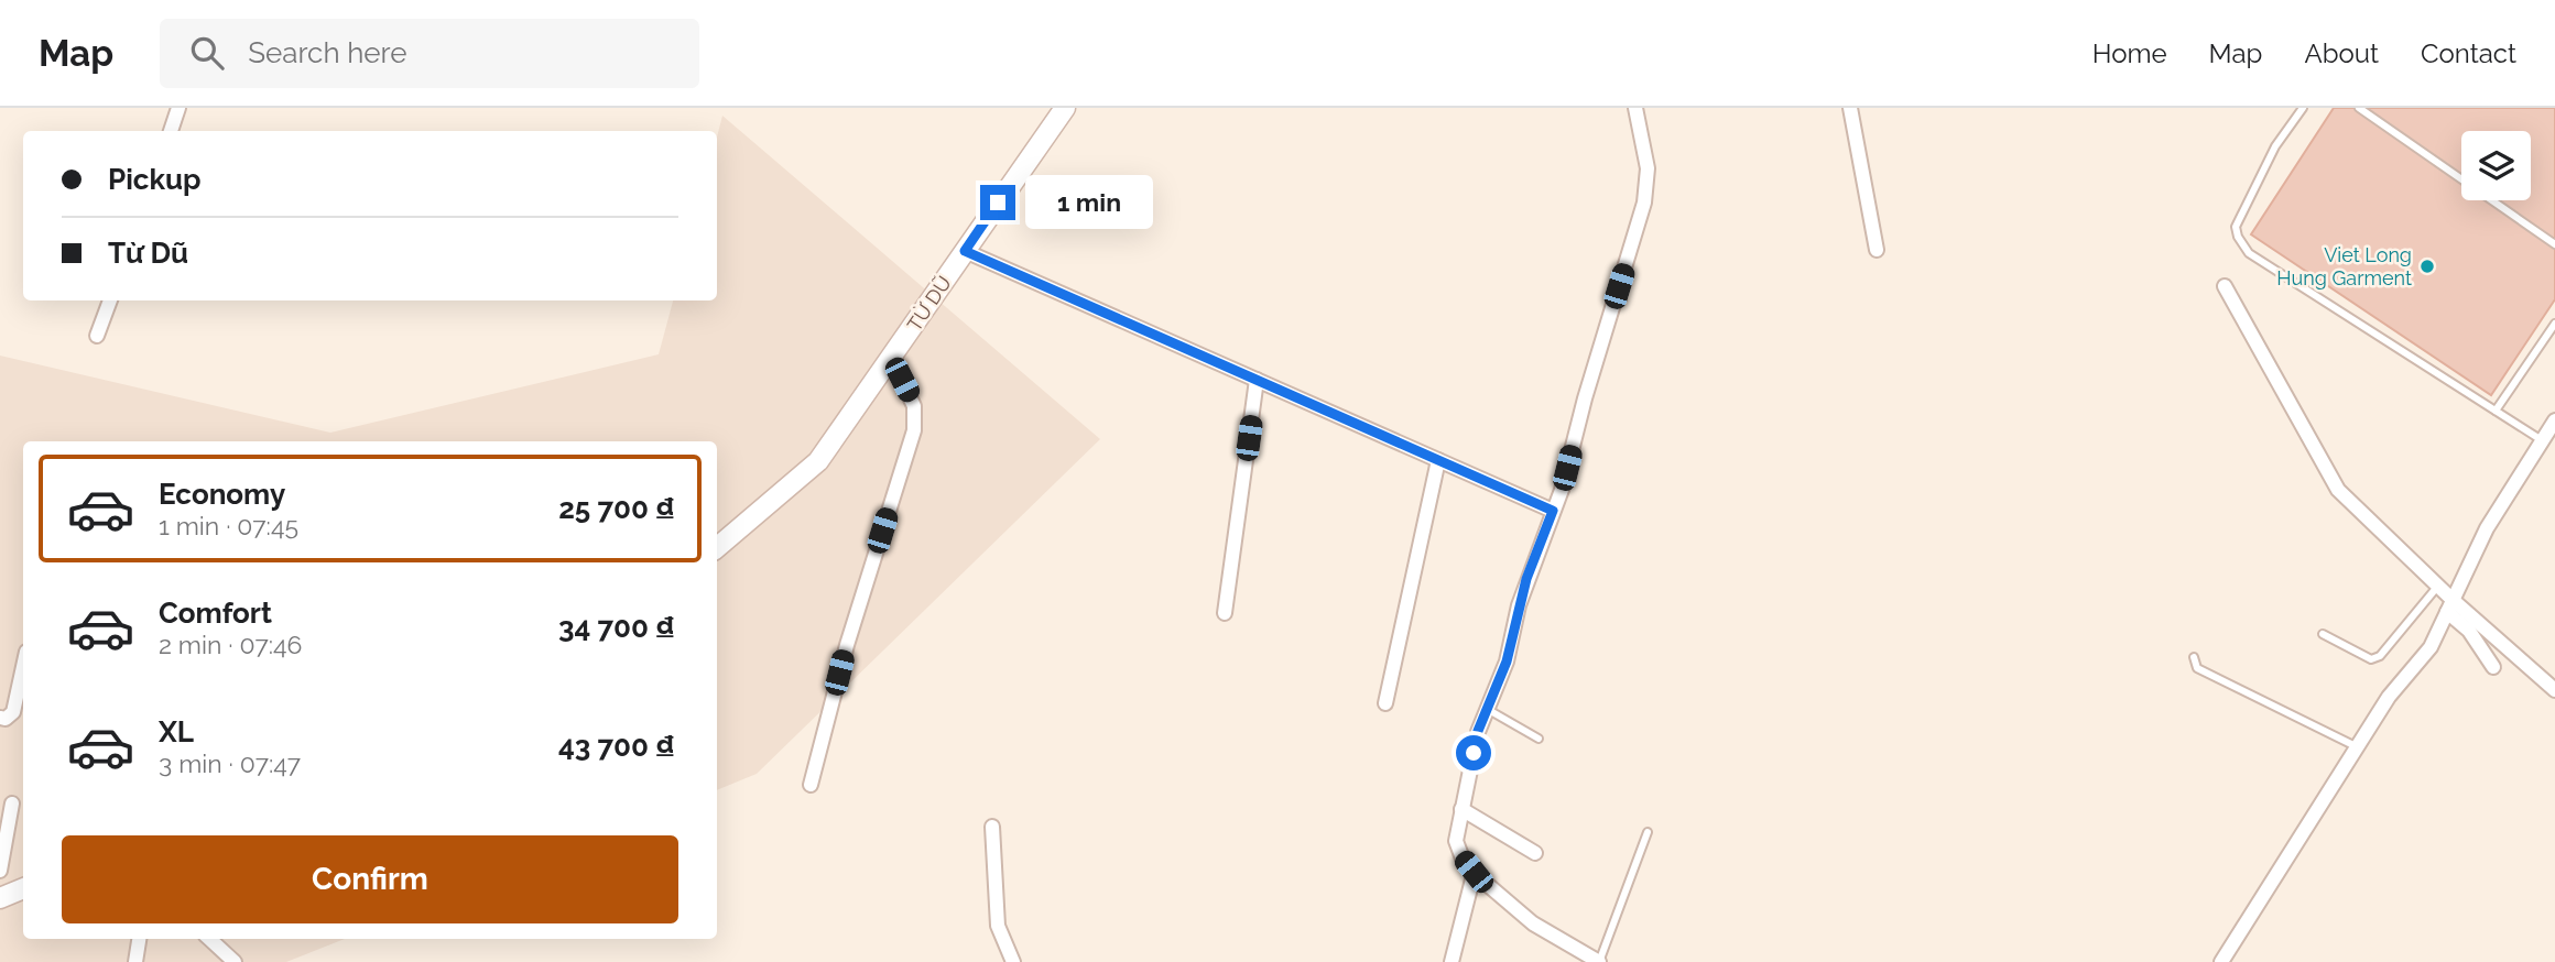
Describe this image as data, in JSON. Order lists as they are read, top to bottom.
{
  "streets": {
    "main road": ["TỪ DŨ"]
  },
  "places": ["Viet Long Hung Garment"],
  "page": {
    "header": "Map",
    "search": "Search here",
    "nav": [
      "Home",
      "Map",
      "About",
      "Contact"
    ],
    "banner": ["Pickup", "Từ Dũ"],
    "bubble": "1 min",
    "list": [
      {
        "name": "Economy",
        "note": "1 min · 07:45",
        "value": "25 700 ₫"
      },
      {
        "name": "Comfort",
        "note": "2 min · 07:46",
        "value": "34 700 ₫"
      },
      {
        "name": "XL",
        "note": "3 min · 07:47",
        "value": "43 700 ₫"
      }
    ],
    "buttons": "Confirm"
  }
}
